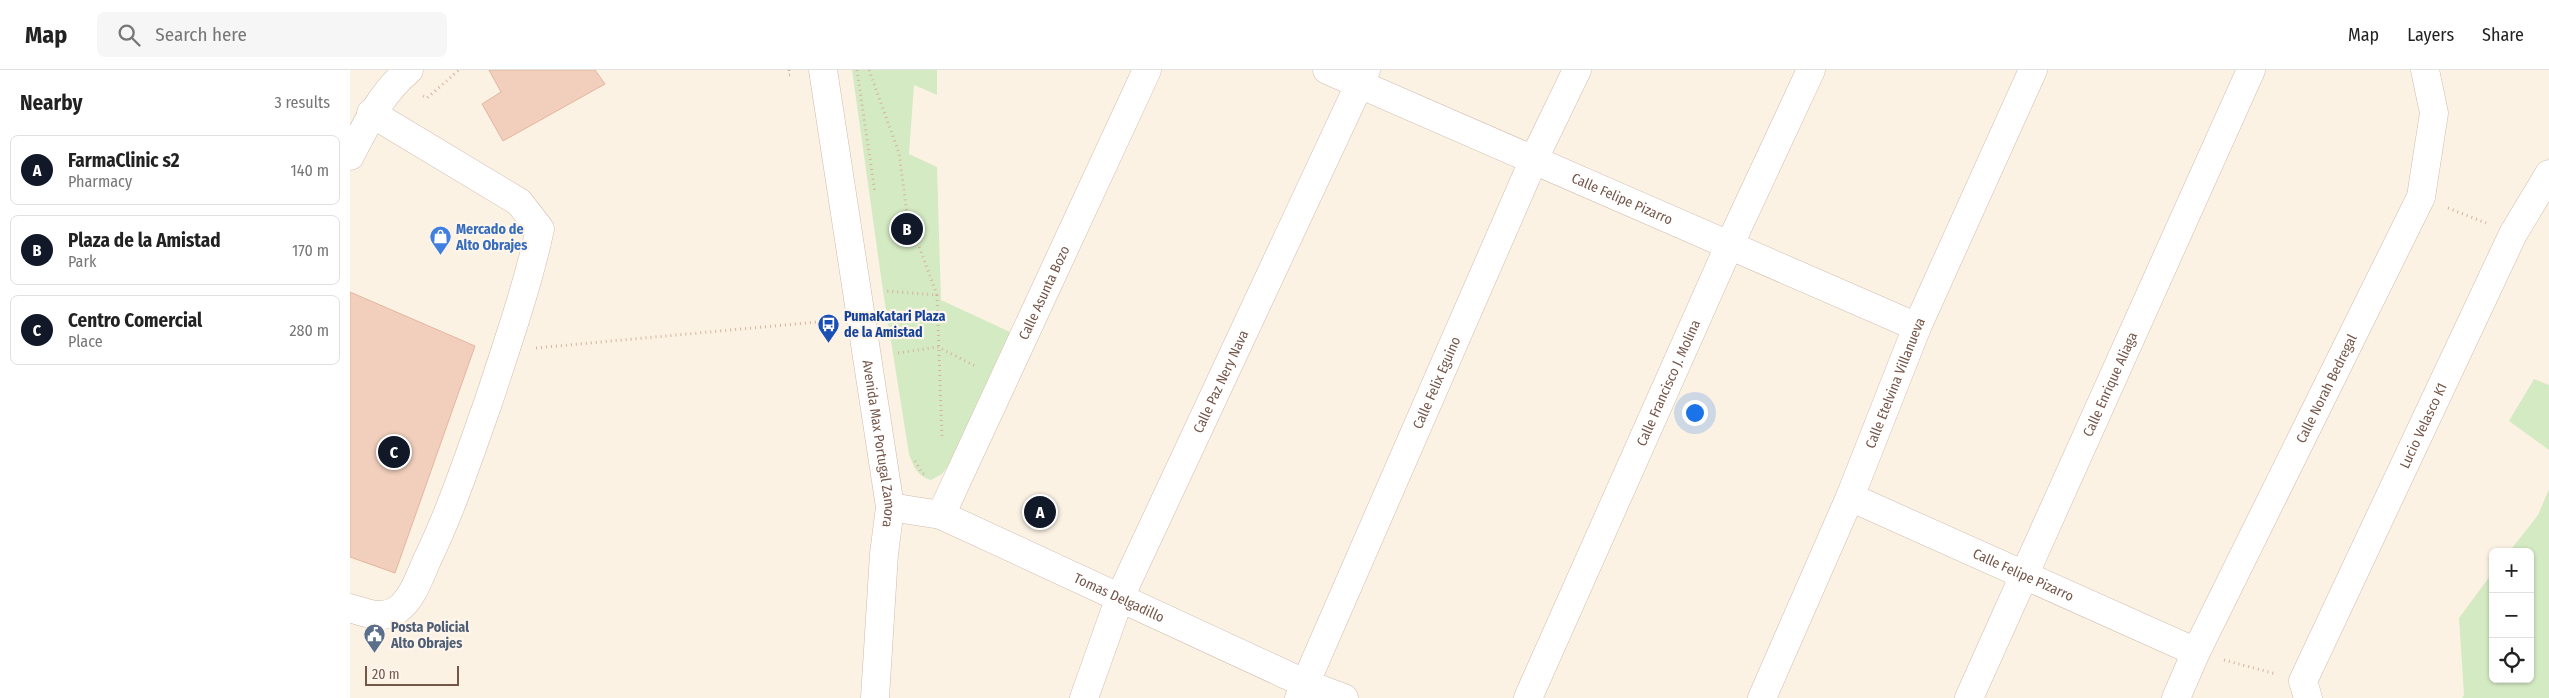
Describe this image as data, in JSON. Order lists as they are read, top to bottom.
{
  "streets": {
    "street": [
      "Calle Felipe Pizarro",
      "Calle Asunta Bozo",
      "Calle Paz Nery Nava",
      "Calle Felix Eguino",
      "Calle Francisco J. Molina",
      "Calle Etelvina Villanueva",
      "Calle Enrique Aliaga",
      "Calle Norah Bedregal",
      "Lucio Velasco K1",
      "Avenida Max Portugal Zamora",
      "Tomas Delgadillo"
    ]
  },
  "crossings": [
    ["Calle Felipe Pizarro", "Calle Paz Nery Nava"],
    ["Calle Felipe Pizarro", "Calle Felix Eguino"],
    ["Calle Felipe Pizarro", "Calle Francisco J. Molina"],
    ["Calle Felipe Pizarro", "Calle Etelvina Villanueva"],
    ["Calle Felipe Pizarro", "Calle Enrique Aliaga"],
    ["Calle Felipe Pizarro", "Calle Norah Bedregal"],
    ["Calle Asunta Bozo", "Tomas Delgadillo"],
    ["Calle Paz Nery Nava", "Tomas Delgadillo"],
    ["Calle Felix Eguino", "Tomas Delgadillo"],
    ["Avenida Max Portugal Zamora", "Tomas Delgadillo"]
  ],
  "places": {
    "shop": ["Mercado de Alto Obrajes"],
    "bus stop": ["PumaKatari Plaza de la Amistad"],
    "public building": ["Posta Policial Alto Obrajes"]
  },
  "scale_bar": "20 m",
  "page": {
    "header": "Map",
    "search": "Search here",
    "nav": ["Map", "Layers", "Share"],
    "heading": ["Nearby", "3 results"],
    "list": [
      {
        "mark": "A",
        "name": "FarmaClinic s2",
        "note": "Pharmacy",
        "value": "140 m"
      },
      {
        "mark": "B",
        "name": "Plaza de la Amistad",
        "note": "Park",
        "value": "170 m"
      },
      {
        "mark": "C",
        "name": "Centro Comercial",
        "note": "Place",
        "value": "280 m"
      }
    ],
    "pins": ["B", "C", "A"],
    "map_buttons": ["+", "−"],
    "scale": "20 m"
  }
}
